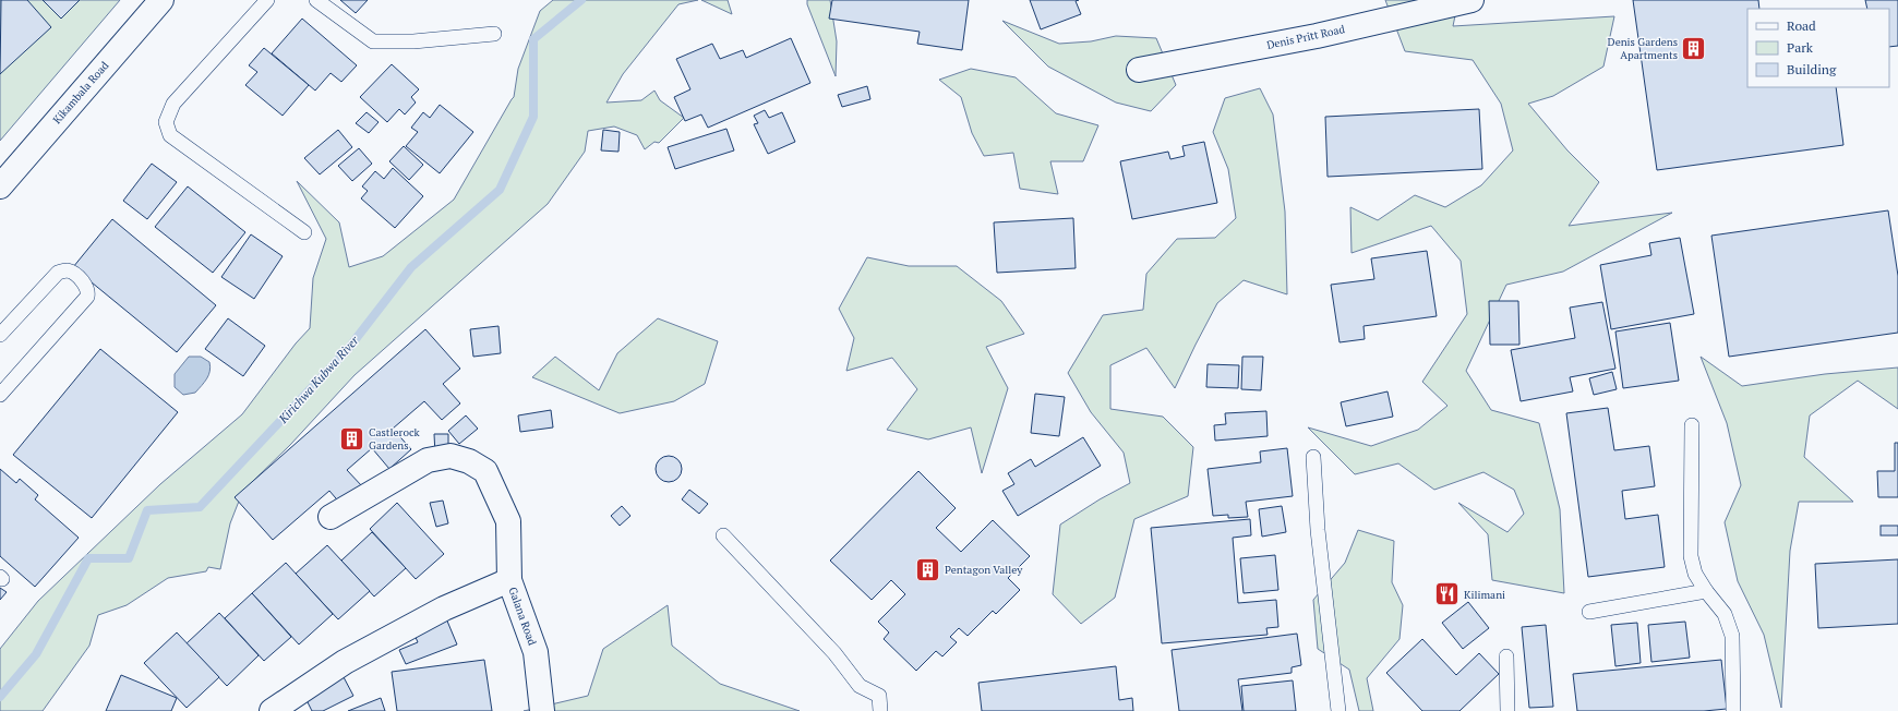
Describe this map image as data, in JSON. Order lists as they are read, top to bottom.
{
  "streets": {
    "street": ["Denis Pritt Road", "Kikambala Road", "Galana Road"]
  },
  "water": ["Kirichwa Kubwa River"],
  "places": {
    "building": ["Denis Gardens Apartments", "Castlerock Gardens", "Pentagon Valley"],
    "restaurant": ["Kilimani"]
  },
  "legend": ["Road", "Park", "Building"]
}
